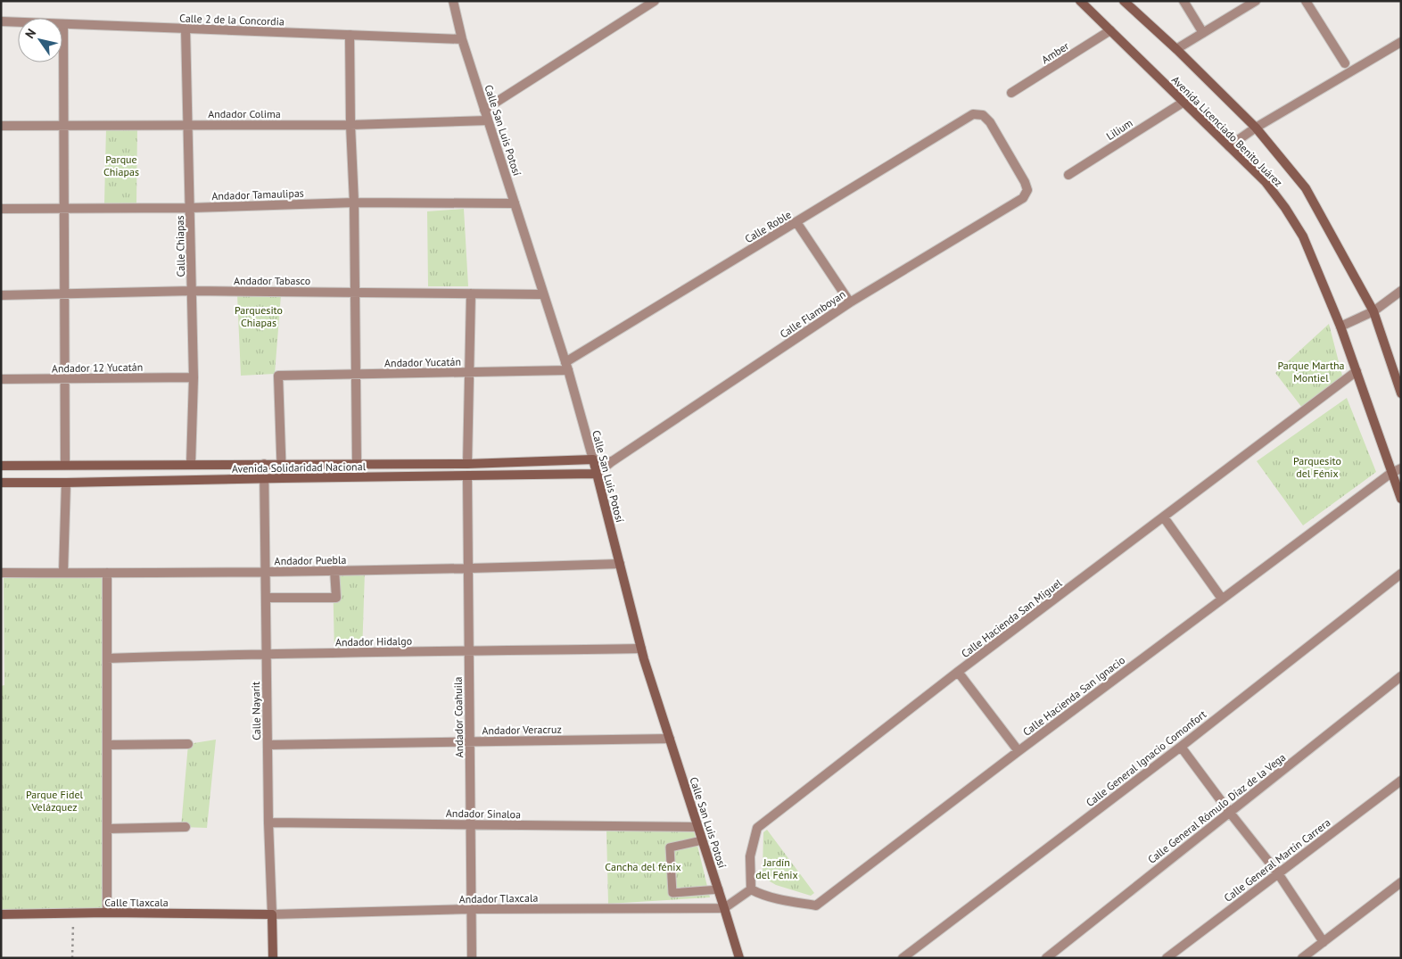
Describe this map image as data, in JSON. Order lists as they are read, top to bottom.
{
  "streets": {
    "main road": [
      "Calle San Luis Potosí",
      "Avenida Licenciado Benito Juárez",
      "Avenida Solidaridad Nacional",
      "Calle Nayarit",
      "Calle Tlaxcala"
    ],
    "street": [
      "Calle 2 de la Concordia",
      "Amber",
      "Andador Colima",
      "Lilium",
      "Andador Tamaulipas",
      "Calle Roble",
      "Calle Chiapas",
      "Andador Tabasco",
      "Calle Flamboyan",
      "Andador Yucatán",
      "Andador 12 Yucatán",
      "Andador Puebla",
      "Calle Hacienda San Miguel",
      "Andador Hidalgo",
      "Calle Hacienda San Ignacio",
      "Andador Coahuila",
      "Andador Veracruz",
      "Calle General Ignacio Comonfort",
      "Calle General Rómulo Díaz de la Vega",
      "Andador Sinaloa",
      "Calle General Martín Carrera",
      "Andador Tlaxcala"
    ]
  },
  "crossings": [
    ["Calle 2 de la Concordia", "Calle San Luis Potosí"],
    ["Calle 2 de la Concordia", "Calle Chiapas"],
    ["Amber", "Avenida Licenciado Benito Juárez"],
    ["Andador Colima", "Calle San Luis Potosí"],
    ["Andador Colima", "Calle Chiapas"],
    ["Lilium", "Avenida Licenciado Benito Juárez"],
    ["Calle San Luis Potosí", "Andador Tamaulipas"],
    ["Calle San Luis Potosí", "Calle Roble"],
    ["Calle San Luis Potosí", "Andador Tabasco"],
    ["Calle San Luis Potosí", "Calle Flamboyan"],
    ["Calle San Luis Potosí", "Andador Yucatán"],
    ["Calle San Luis Potosí", "Avenida Solidaridad Nacional"],
    ["Calle San Luis Potosí", "Andador Puebla"],
    ["Calle San Luis Potosí", "Andador Hidalgo"],
    ["Calle San Luis Potosí", "Andador Veracruz"],
    ["Calle San Luis Potosí", "Andador Sinaloa"],
    ["Calle San Luis Potosí", "Andador Tlaxcala"],
    ["Avenida Licenciado Benito Juárez", "Calle Hacienda San Miguel"],
    ["Avenida Licenciado Benito Juárez", "Calle Hacienda San Ignacio"],
    ["Andador Tamaulipas", "Calle Chiapas"],
    ["Calle Roble", "Calle Flamboyan"],
    ["Calle Roble", "Andador Yucatán"],
    ["Calle Chiapas", "Andador Tabasco"],
    ["Calle Chiapas", "Andador 12 Yucatán"],
    ["Calle Chiapas", "Avenida Solidaridad Nacional"],
    ["Calle Flamboyan", "Avenida Solidaridad Nacional"],
    ["Andador Yucatán", "Avenida Solidaridad Nacional"],
    ["Avenida Solidaridad Nacional", "Calle Nayarit"],
    ["Avenida Solidaridad Nacional", "Andador Coahuila"],
    ["Andador Puebla", "Calle Nayarit"],
    ["Andador Puebla", "Andador Coahuila"],
    ["Calle Hacienda San Miguel", "Calle Hacienda San Ignacio"],
    ["Andador Hidalgo", "Calle Nayarit"],
    ["Andador Hidalgo", "Andador Coahuila"],
    ["Calle Nayarit", "Andador Veracruz"],
    ["Calle Nayarit", "Andador Sinaloa"],
    ["Calle Nayarit", "Andador Tlaxcala"],
    ["Calle Nayarit", "Calle Tlaxcala"],
    ["Andador Coahuila", "Andador Veracruz"],
    ["Andador Coahuila", "Andador Sinaloa"],
    ["Andador Coahuila", "Andador Tlaxcala"],
    ["Andador Tlaxcala", "Calle Tlaxcala"]
  ],
  "parks": [
    "Parque Chiapas",
    "Parquesito Chiapas",
    "Parque Martha Montiel",
    "Parquesito del Fénix",
    "Parque Fidel Velázquez",
    "Jardín del Fénix",
    "Cancha del fénix"
  ],
  "north": "top left"
}
